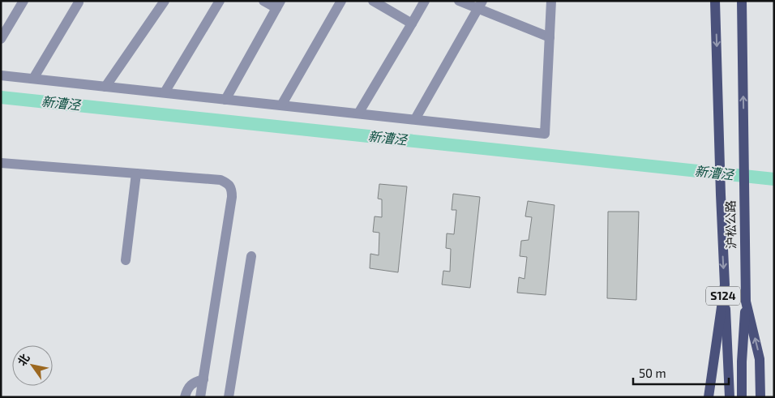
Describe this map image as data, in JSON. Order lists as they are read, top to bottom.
{
  "streets": {
    "main road": ["沪松公路", "S124"]
  },
  "water": ["新漕泾"],
  "scale_bar": "50 m",
  "north": "top left"
}
